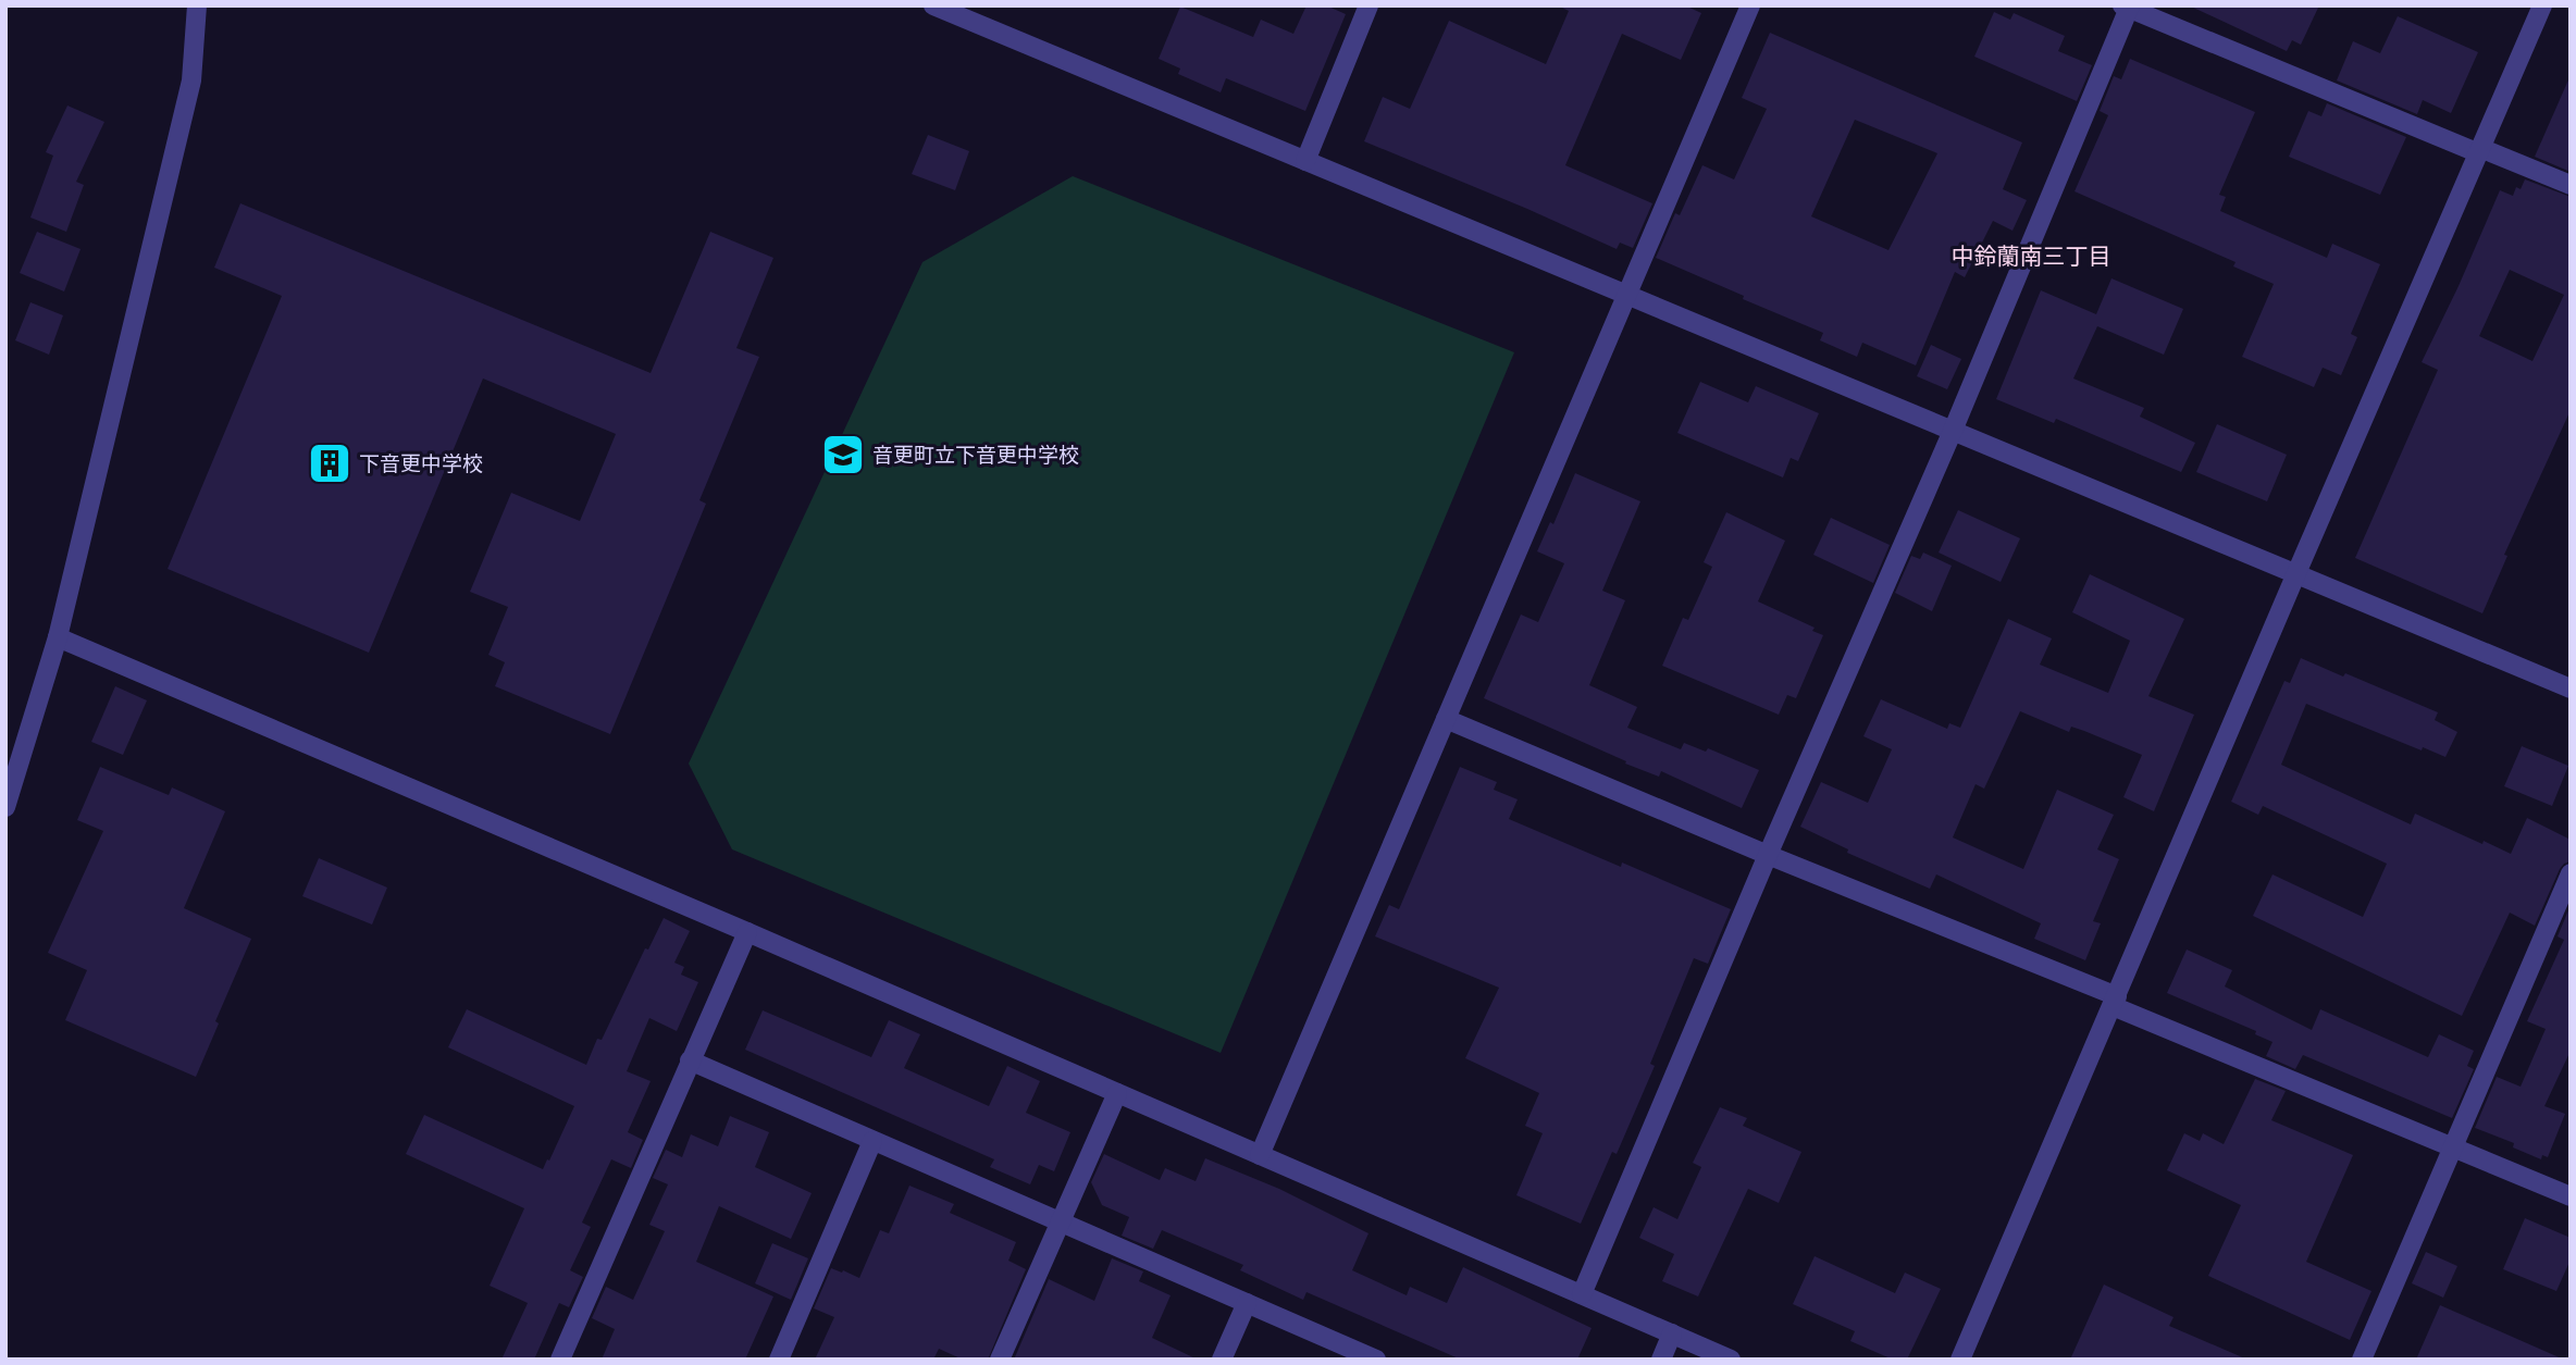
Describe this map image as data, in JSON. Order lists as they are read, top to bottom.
{
  "districts": ["中鈴蘭南三丁目"],
  "places": {
    "school or university": ["音更町立下音更中学校"],
    "building": ["下音更中学校"]
  }
}
